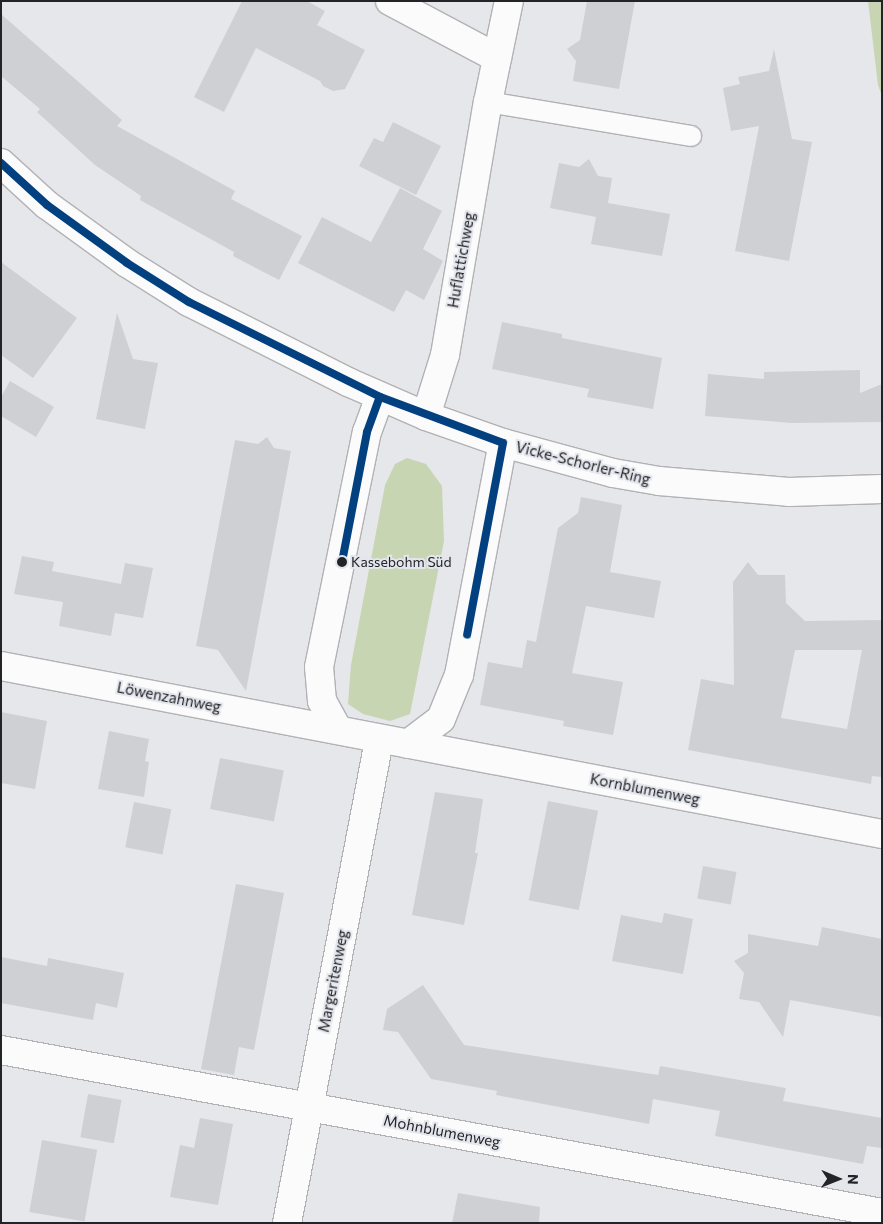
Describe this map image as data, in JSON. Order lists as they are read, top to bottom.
{
  "streets": {
    "street": [
      "Huflattichweg",
      "Vicke-Schorler-Ring",
      "Löwenzahnweg",
      "Kornblumenweg",
      "Margeritenweg",
      "Mohnblumenweg"
    ]
  },
  "crossings": [
    ["Huflattichweg", "Vicke-Schorler-Ring"],
    ["Margeritenweg", "Mohnblumenweg"]
  ],
  "places": ["Kassebohm Süd"],
  "north": "right"
}
